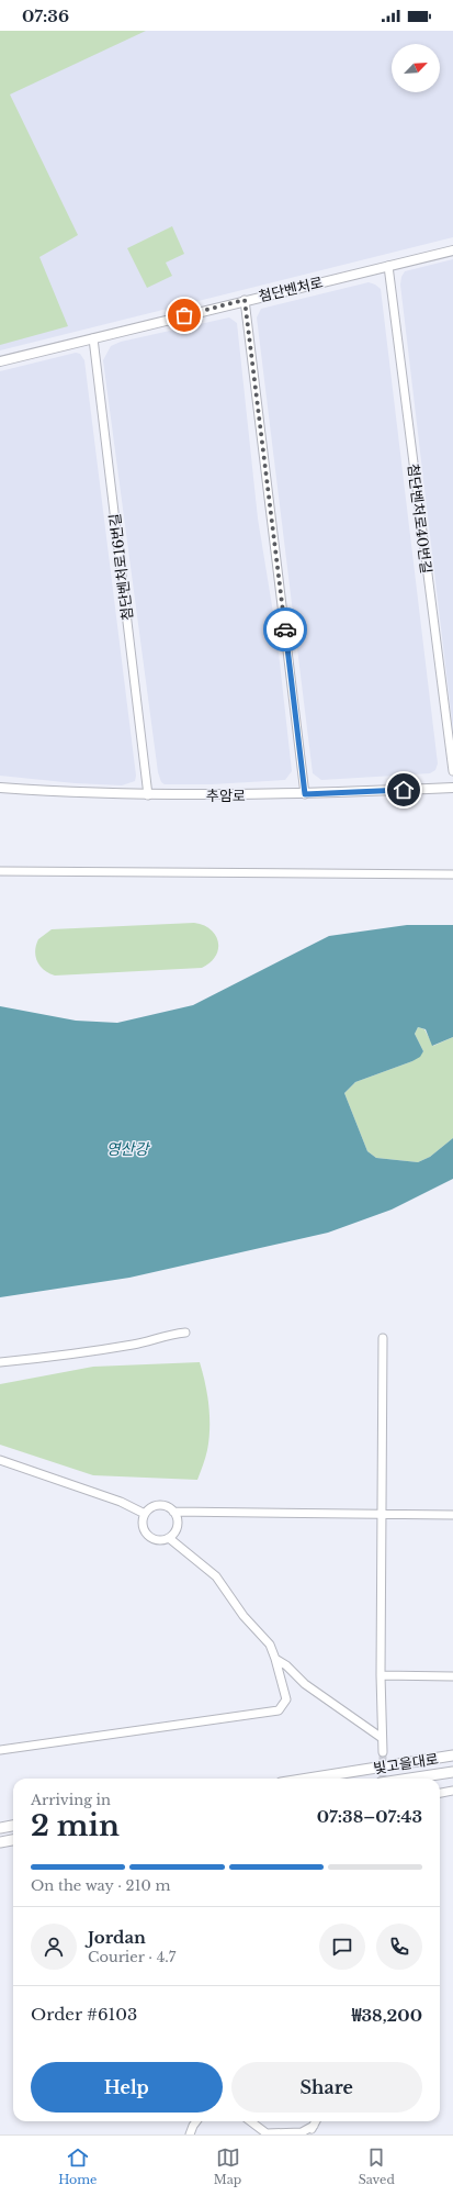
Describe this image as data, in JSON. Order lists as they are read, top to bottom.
{
  "streets": {
    "main road": ["빛고을대로"],
    "street": [
      "첨단벤처로",
      "첨단벤처로40번길",
      "첨단벤처로16번길",
      "추암로"
    ]
  },
  "crossings": [
    ["첨단벤처로", "첨단벤처로40번길"],
    ["첨단벤처로", "첨단벤처로16번길"],
    ["첨단벤처로16번길", "추암로"]
  ],
  "water": ["영산강"],
  "north": "top right",
  "page": {
    "status": "07:36",
    "heading": ["2 min", "Arriving in", "07:38–07:43"],
    "panel": [
      "Jordan",
      "Courier · 4.7",
      "Order #6103",
      "₩38,200"
    ],
    "bar": "On the way · 210 m",
    "buttons": ["Help", "Share"],
    "tabs": ["Home", "Map", "Saved"]
  }
}
